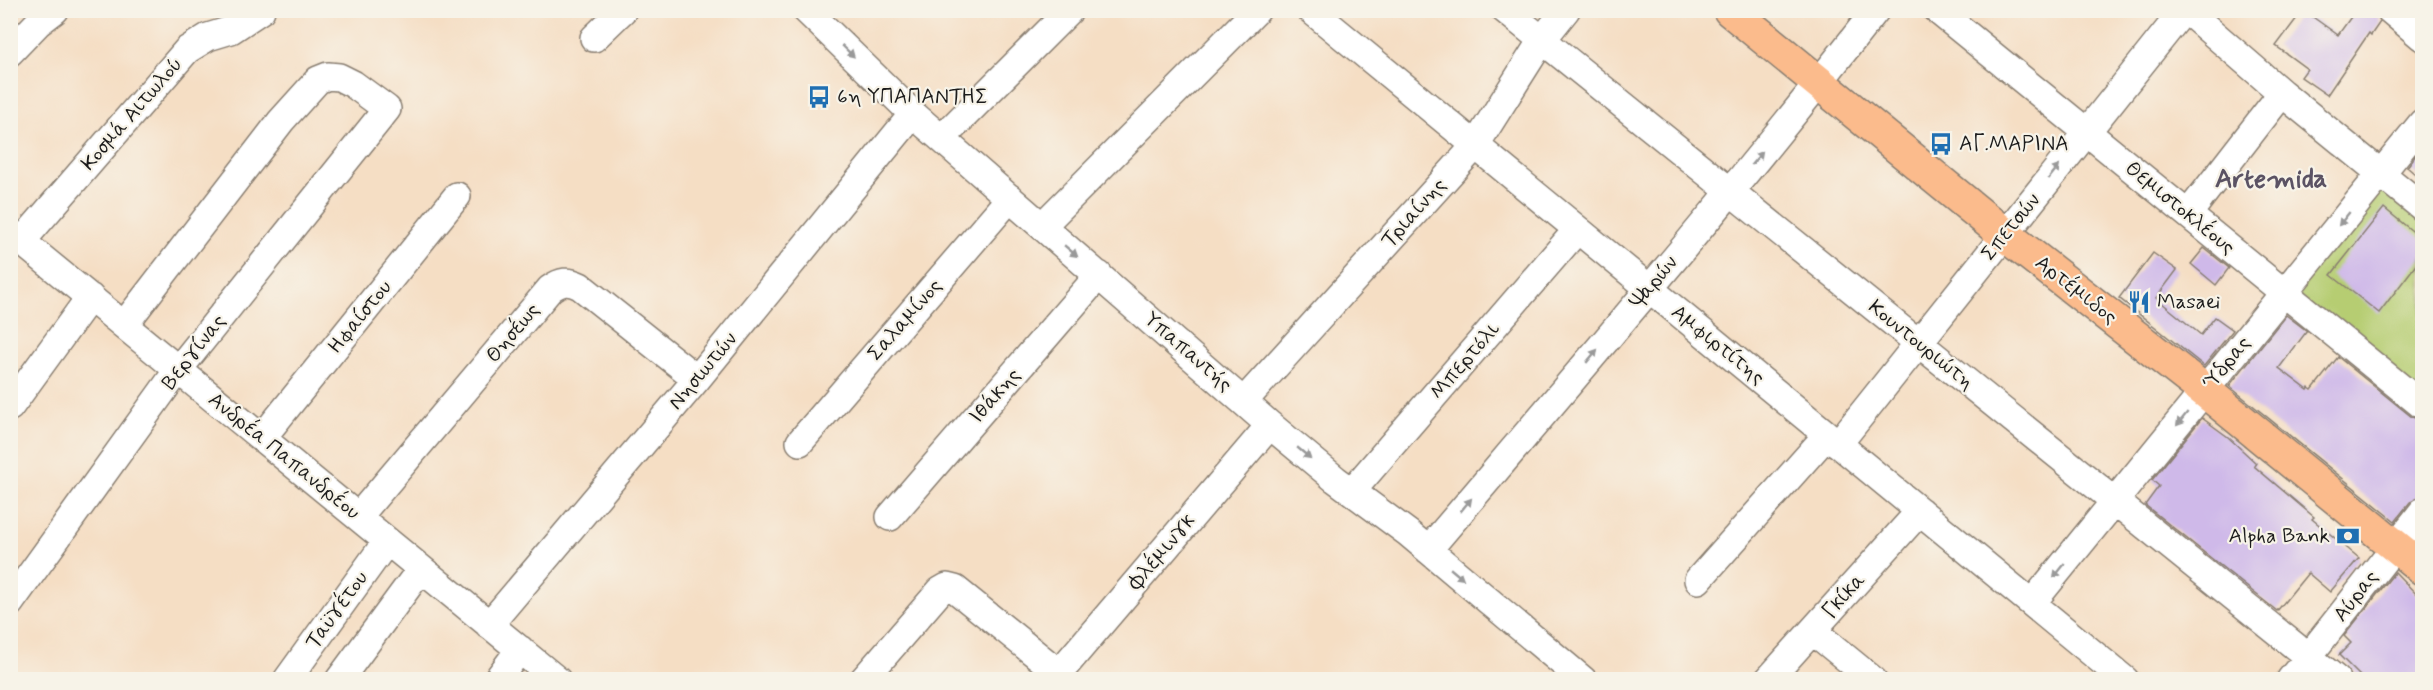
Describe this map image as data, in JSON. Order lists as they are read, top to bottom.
{
  "streets": {
    "main road": ["Αρτέμιδος"],
    "street": [
      "Κοσμά Αιτωλού",
      "Θεμιστοκλέους",
      "Τριαίνης",
      "Σπετσών",
      "Ψαρών",
      "Ηφαίστου",
      "Σαλαμίνος",
      "Θησέως",
      "Αμφιρτίτης",
      "Κουντουριώτη",
      "Βεργίνας",
      "Υπαπαντής",
      "Μπερτόλι",
      "Ύδρας",
      "Νησιωτών",
      "Ιθάκης",
      "Ανδρέα Παπανδρέου",
      "Φλέμινγκ",
      "Γκίκα",
      "Αύρας",
      "Ταϋγέτου"
    ]
  },
  "crossings": [
    ["Κοσμά Αιτωλού", "Ανδρέα Παπανδρέου"],
    ["Θεμιστοκλέους", "Σπετσών"],
    ["Θεμιστοκλέους", "Ύδρας"],
    ["Τριαίνης", "Αμφιρτίτης"],
    ["Τριαίνης", "Κουντουριώτη"],
    ["Τριαίνης", "Υπαπαντής"],
    ["Σπετσών", "Αρτέμιδος"],
    ["Σπετσών", "Αμφιρτίτης"],
    ["Σπετσών", "Κουντουριώτη"],
    ["Ψαρών", "Αρτέμιδος"],
    ["Ψαρών", "Αμφιρτίτης"],
    ["Ψαρών", "Κουντουριώτη"],
    ["Ψαρών", "Υπαπαντής"],
    ["Αρτέμιδος", "Ύδρας"],
    ["Αρτέμιδος", "Αύρας"],
    ["Ηφαίστου", "Ανδρέα Παπανδρέου"],
    ["Σαλαμίνος", "Υπαπαντής"],
    ["Θησέως", "Νησιωτών"],
    ["Θησέως", "Ανδρέα Παπανδρέου"],
    ["Αμφιρτίτης", "Μπερτόλι"],
    ["Αμφιρτίτης", "Ύδρας"],
    ["Αμφιρτίτης", "Γκίκα"],
    ["Κουντουριώτη", "Ύδρας"],
    ["Κουντουριώτη", "Αύρας"],
    ["Βεργίνας", "Ανδρέα Παπανδρέου"],
    ["Υπαπαντής", "Μπερτόλι"],
    ["Υπαπαντής", "Νησιωτών"],
    ["Υπαπαντής", "Ιθάκης"],
    ["Υπαπαντής", "Φλέμινγκ"],
    ["Νησιωτών", "Ανδρέα Παπανδρέου"],
    ["Ανδρέα Παπανδρέου", "Ταϋγέτου"]
  ],
  "one_way": ["Ψαρών", "Υπαπαντής"],
  "districts": ["Artemida"],
  "places": {
    "bus stop": ["6η ΥΠΑΠΑΝΤΗΣ", "ΑΓ.ΜΑΡΙΝΑ"],
    "restaurant": ["Masaei"],
    "bank": ["Alpha Bank"]
  }
}
